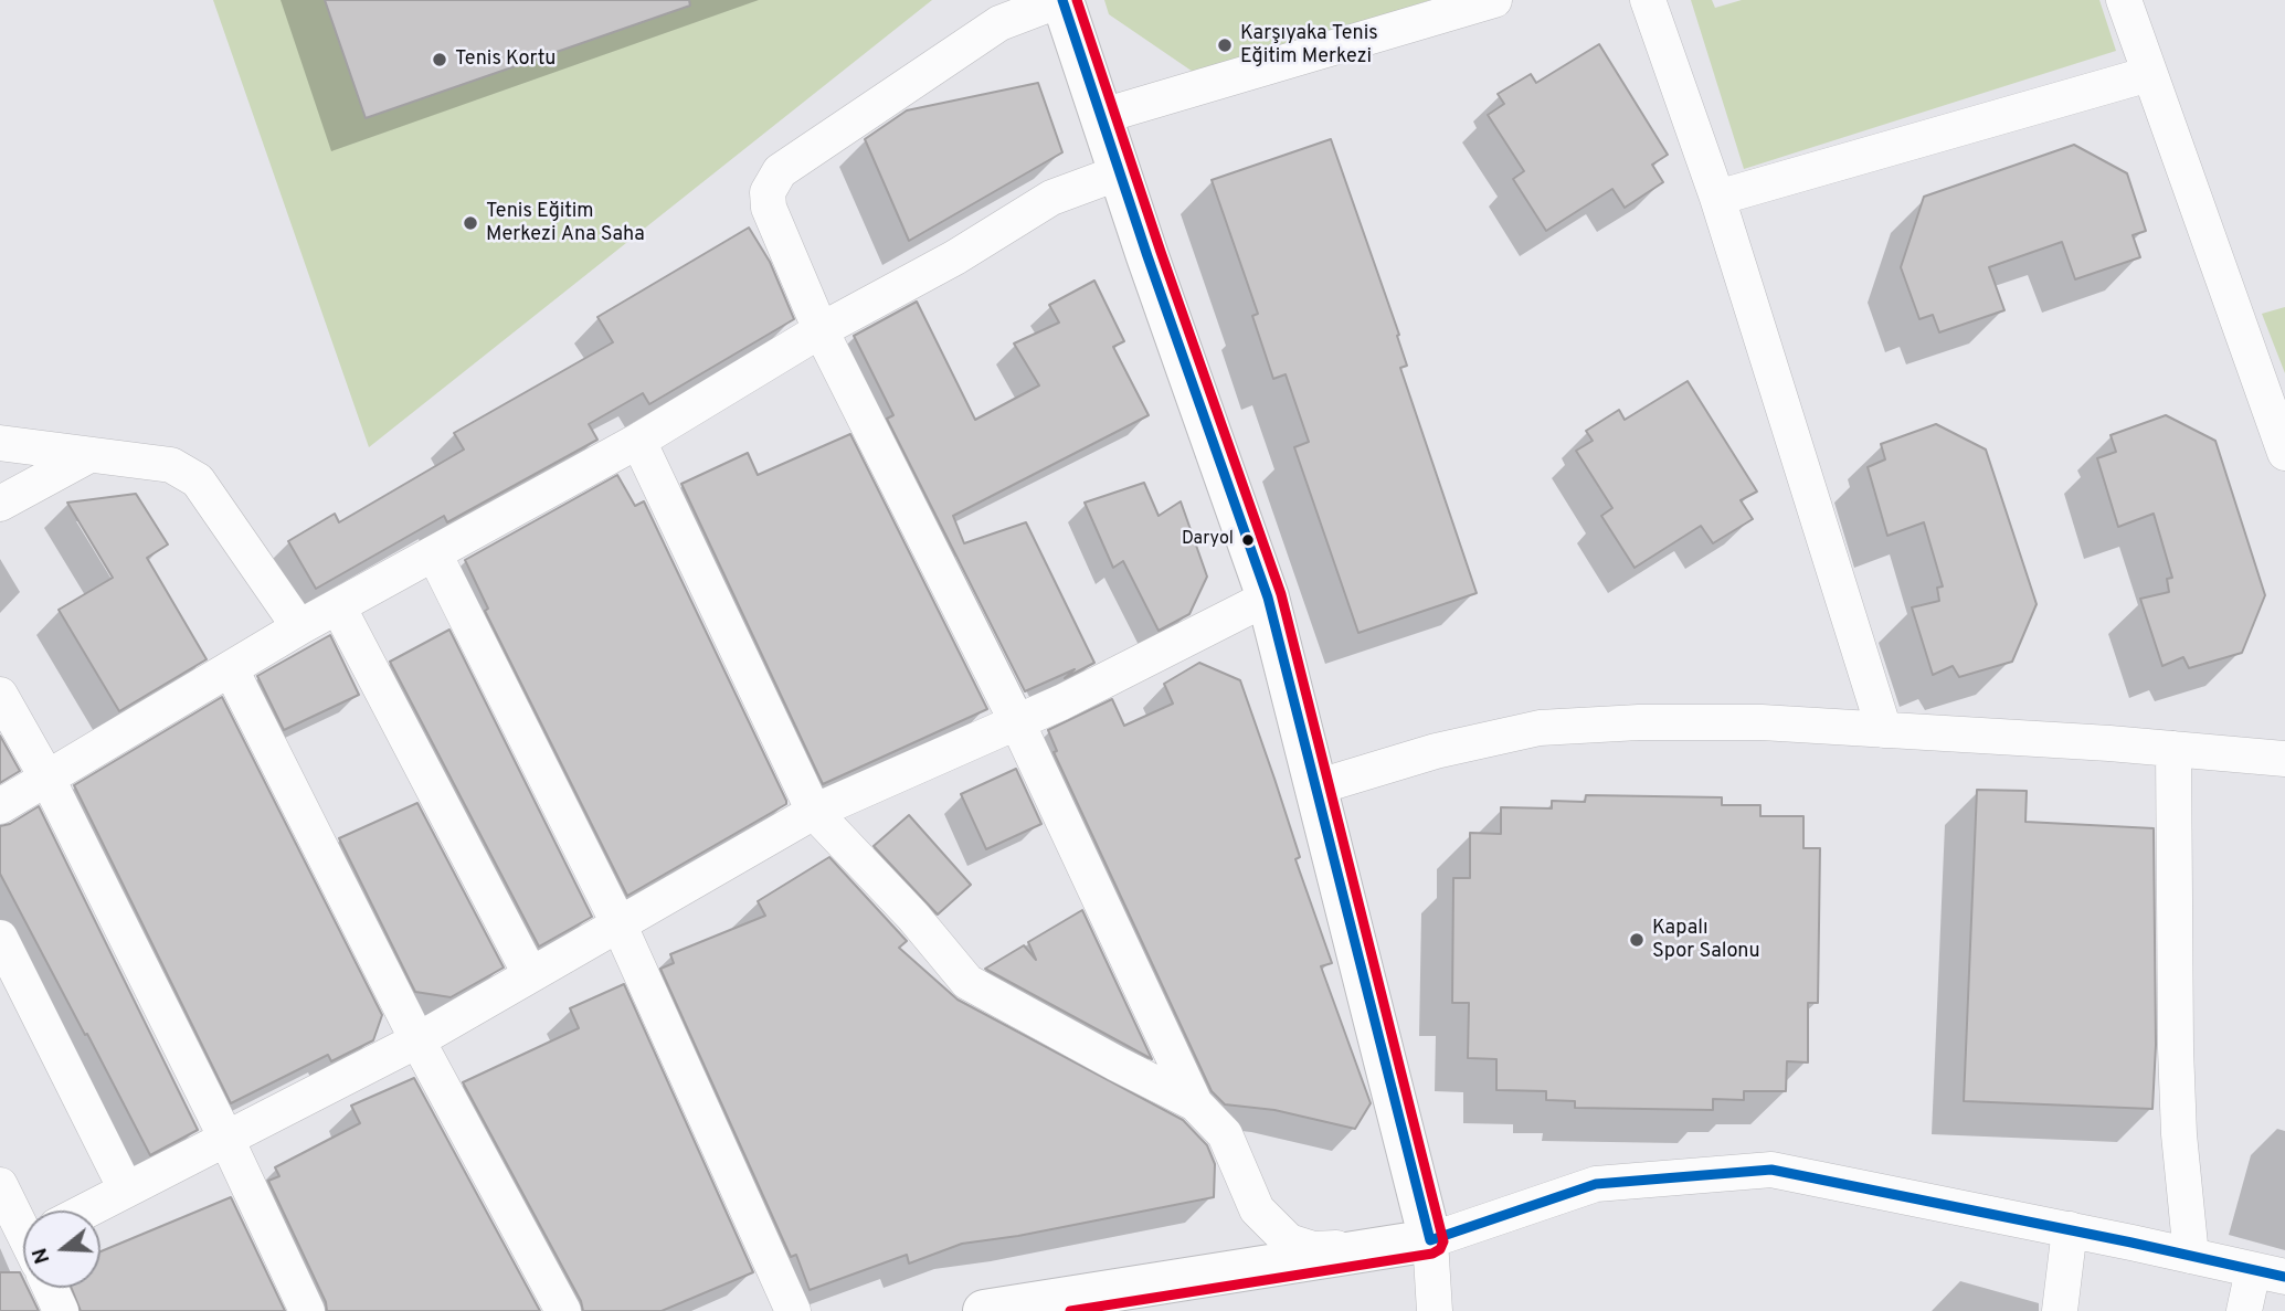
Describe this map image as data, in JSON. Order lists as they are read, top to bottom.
{
  "places": [
    "Karşıyaka Tenis Eğitim Merkezi",
    "Tenis Kortu",
    "Tenis Eğitim Merkezi Ana Saha",
    "Daryol",
    "Kapalı Spor Salonu"
  ],
  "north": "left"
}
